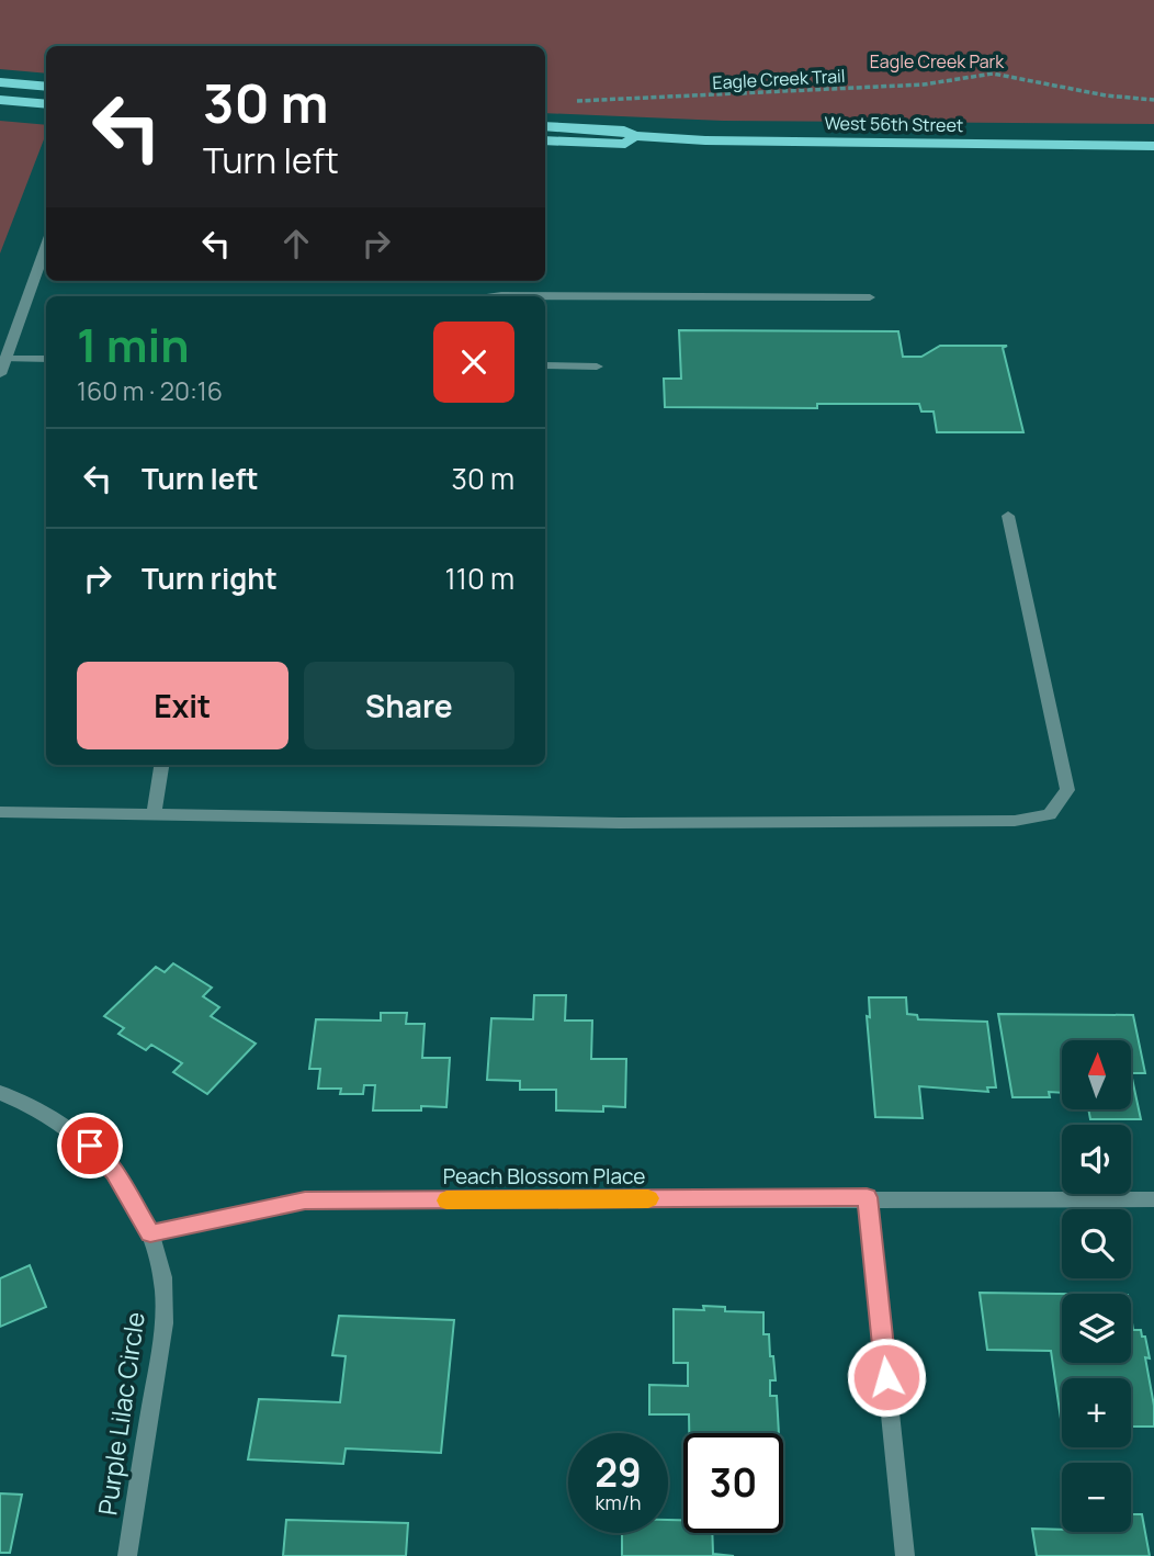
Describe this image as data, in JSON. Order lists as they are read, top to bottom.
{
  "streets": {
    "main road": ["West 56th Street"],
    "street": ["Peach Blossom Place", "Purple Lilac Circle"],
    "path": ["Eagle Creek Trail"]
  },
  "crossings": [
    ["Peach Blossom Place", "Purple Lilac Circle"]
  ],
  "parks": ["Eagle Creek Park"],
  "north": "top",
  "page": {
    "turn": ["30 m", "Turn left"],
    "heading": ["1 min", "160 m · 20:16"],
    "list": [
      {
        "name": "Turn left",
        "value": "30 m"
      },
      {
        "name": "Turn right",
        "value": "110 m"
      }
    ],
    "buttons": ["Exit", "Share"],
    "map_buttons": ["+", "−"],
    "speed": "29 km/h",
    "limit": "30"
  }
}
